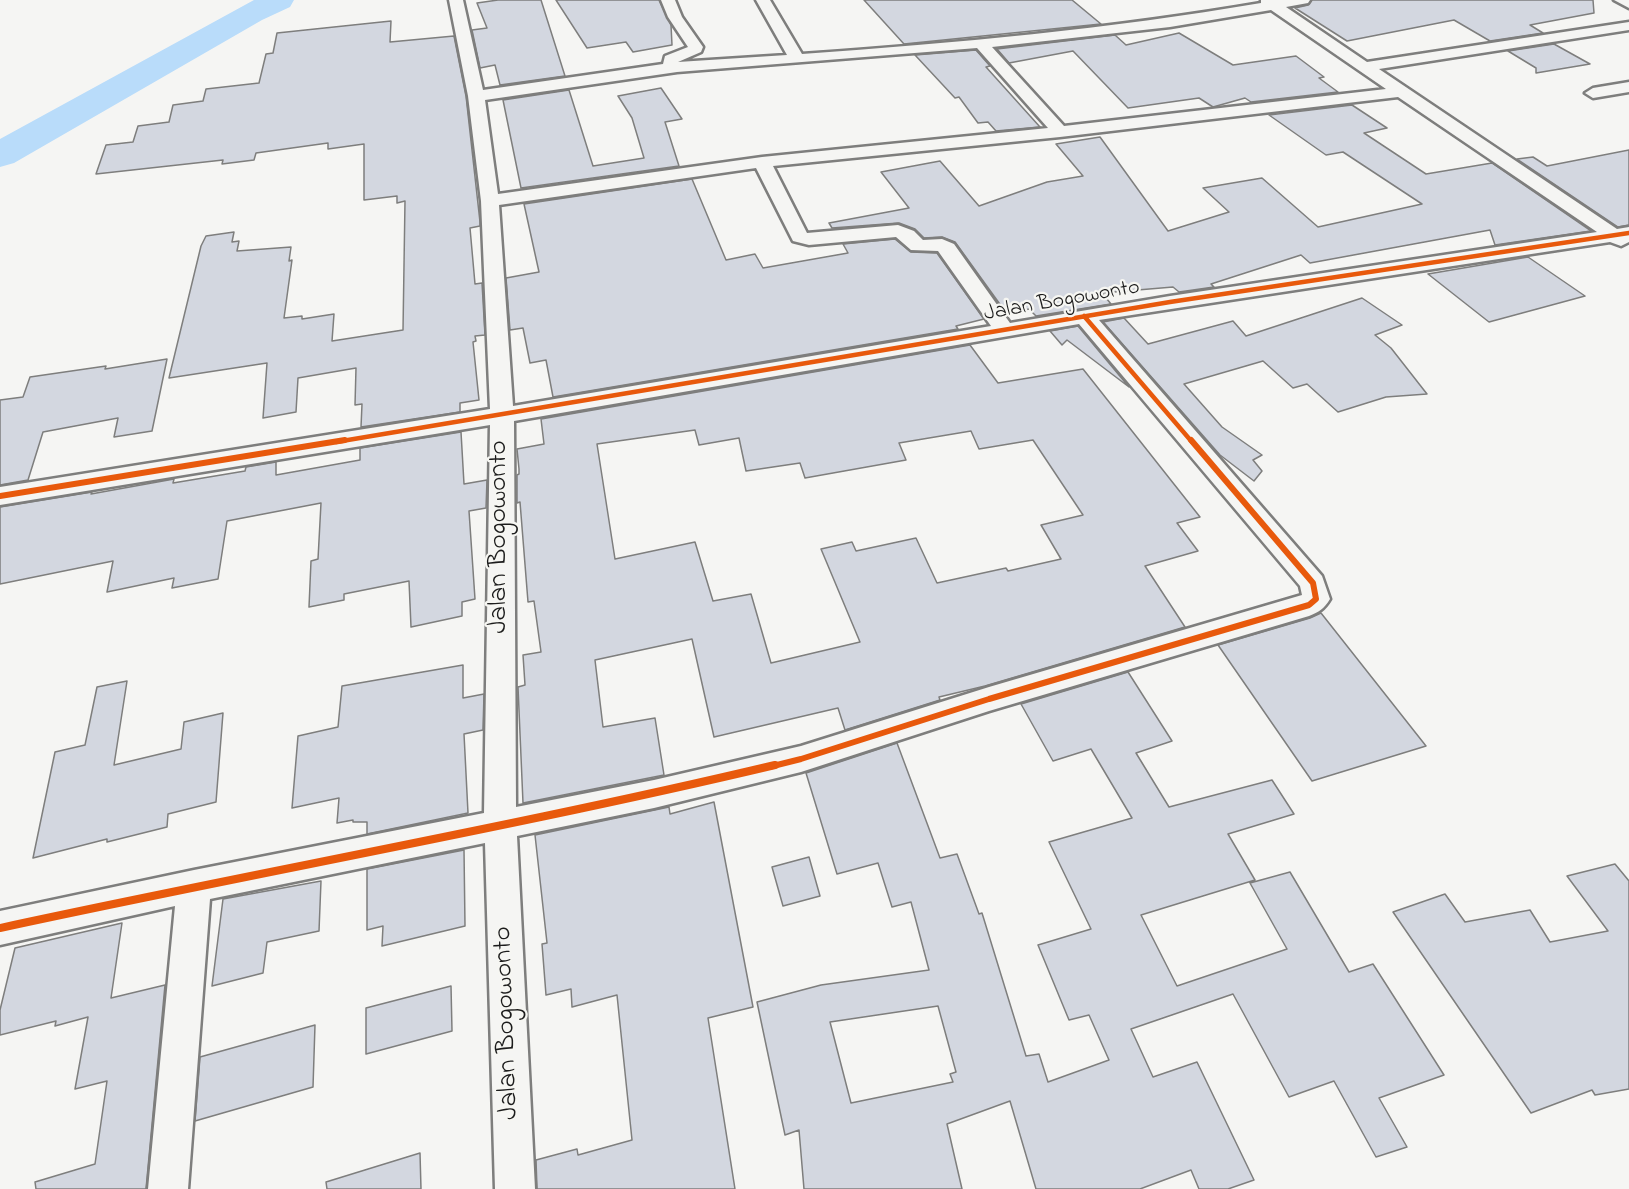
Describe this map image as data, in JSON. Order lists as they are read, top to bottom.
{
  "streets": {
    "street": ["Jalan Bogowonto"]
  }
}
